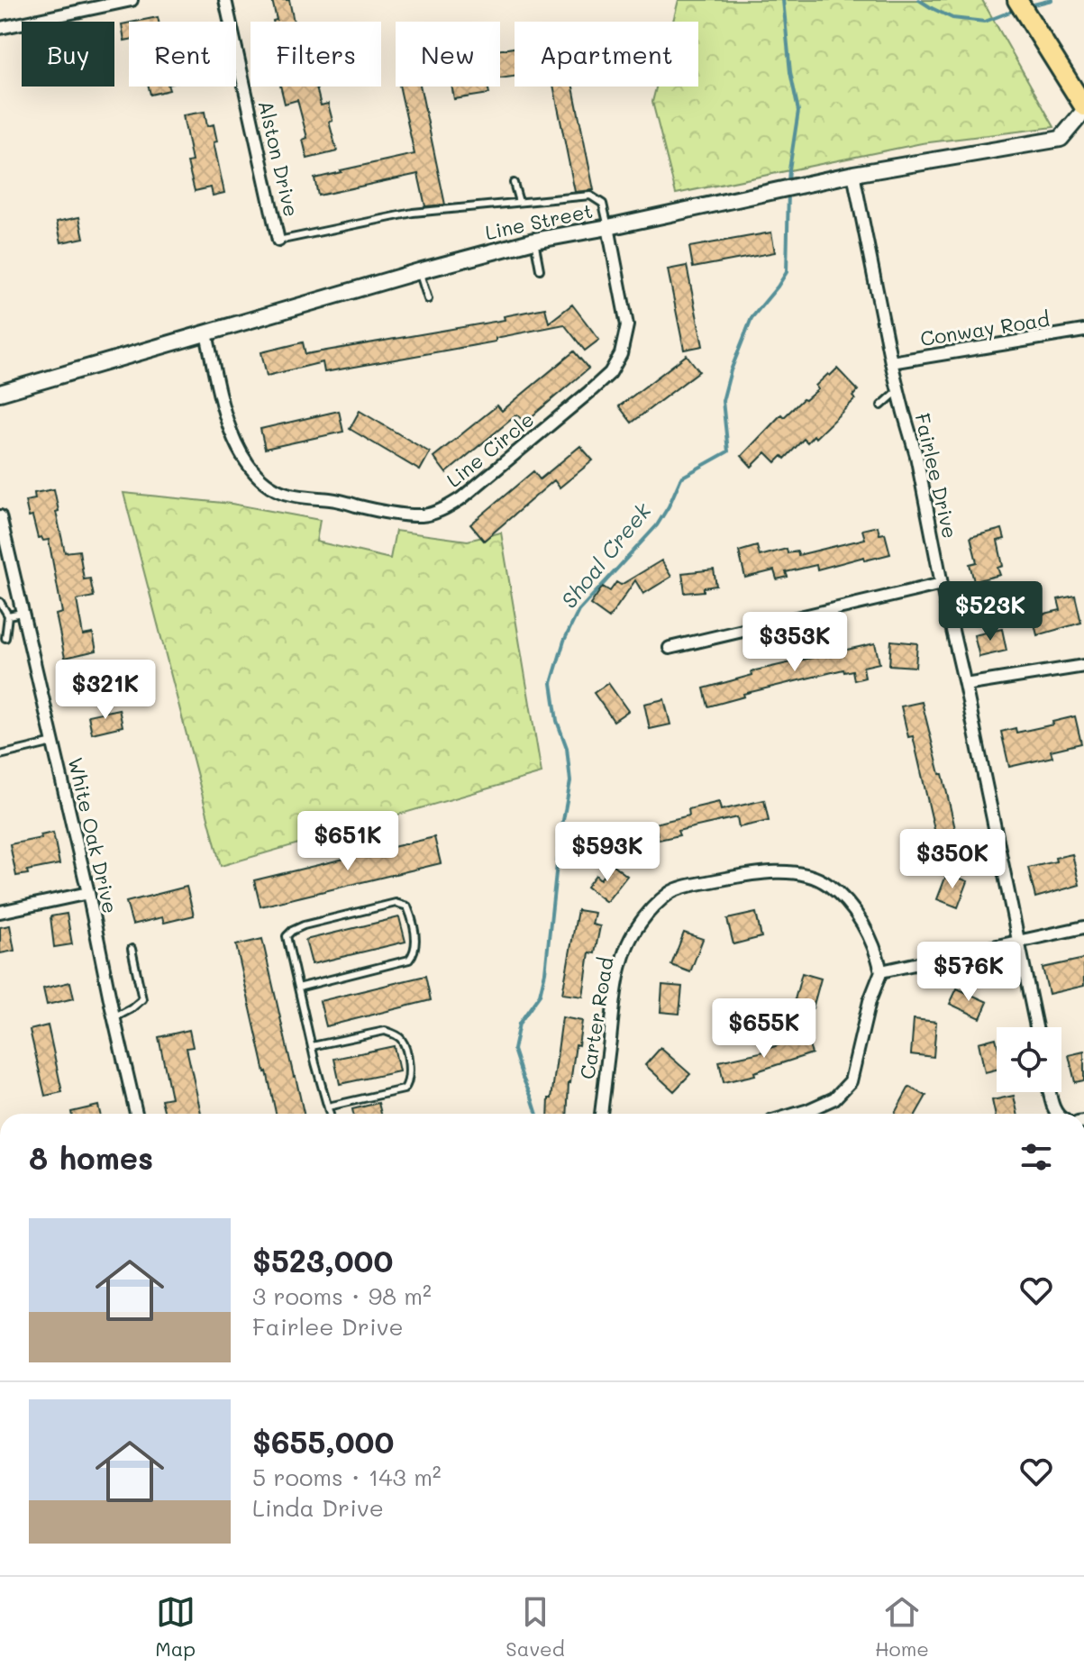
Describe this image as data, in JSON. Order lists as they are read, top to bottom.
{
  "streets": {
    "street": [
      "Alston Drive",
      "Line Street",
      "Conway Road",
      "Line Circle",
      "Fairlee Drive",
      "White Oak Drive",
      "Carter Road"
    ]
  },
  "crossings": [
    ["Line Street", "Line Circle"],
    ["Line Street", "Fairlee Drive"],
    ["Conway Road", "Fairlee Drive"]
  ],
  "water": ["Shoal Creek"],
  "page": {
    "chip": [
      "Buy",
      "Rent",
      "Filters",
      "New",
      "Apartment"
    ],
    "price": [
      "$523K",
      "$353K",
      "$321K",
      "$651K",
      "$593K",
      "$350K",
      "$576K",
      "$655K"
    ],
    "heading": "8 homes",
    "list": [
      {
        "name": "$523,000",
        "note": "3 rooms · 98 m² · Fairlee Drive"
      },
      {
        "name": "$655,000",
        "note": "5 rooms · 143 m² · Linda Drive"
      }
    ],
    "tabs": ["Map", "Saved", "Home"]
  }
}
